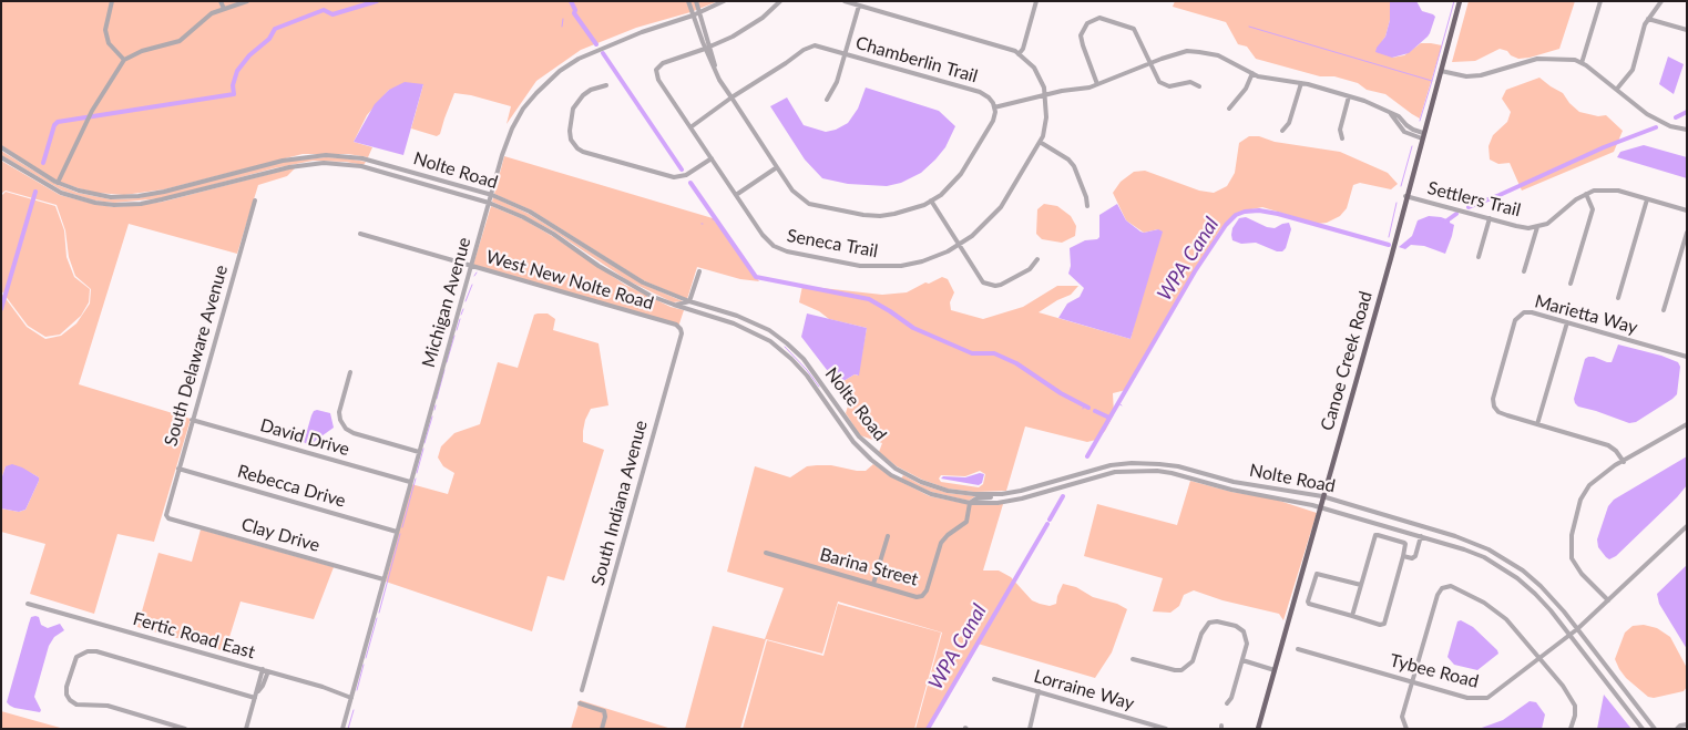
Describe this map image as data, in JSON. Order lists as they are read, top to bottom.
{
  "streets": {
    "main road": ["Canoe Creek Road"],
    "street": [
      "Chamberlin Trail",
      "Nolte Road",
      "Settlers Trail",
      "Seneca Trail",
      "West New Nolte Road",
      "Michigan Avenue",
      "Marietta Way",
      "South Delaware Avenue",
      "David Drive",
      "Rebecca Drive",
      "South Indiana Avenue",
      "Clay Drive",
      "Barina Street",
      "Fertic Road East",
      "Tybee Road",
      "Lorraine Way"
    ]
  },
  "crossings": [
    ["Chamberlin Trail", "Seneca Trail"],
    ["Nolte Road", "Michigan Avenue"],
    ["Nolte Road", "Canoe Creek Road"],
    ["Nolte Road", "Barina Street"],
    ["Nolte Road", "Tybee Road"],
    ["Settlers Trail", "Canoe Creek Road"],
    ["West New Nolte Road", "Michigan Avenue"],
    ["West New Nolte Road", "South Indiana Avenue"],
    ["Michigan Avenue", "David Drive"],
    ["Michigan Avenue", "Rebecca Drive"],
    ["Michigan Avenue", "Clay Drive"],
    ["Michigan Avenue", "Fertic Road East"],
    ["South Delaware Avenue", "David Drive"],
    ["South Delaware Avenue", "Rebecca Drive"],
    ["South Delaware Avenue", "Clay Drive"]
  ],
  "water": ["WPA Canal"]
}
